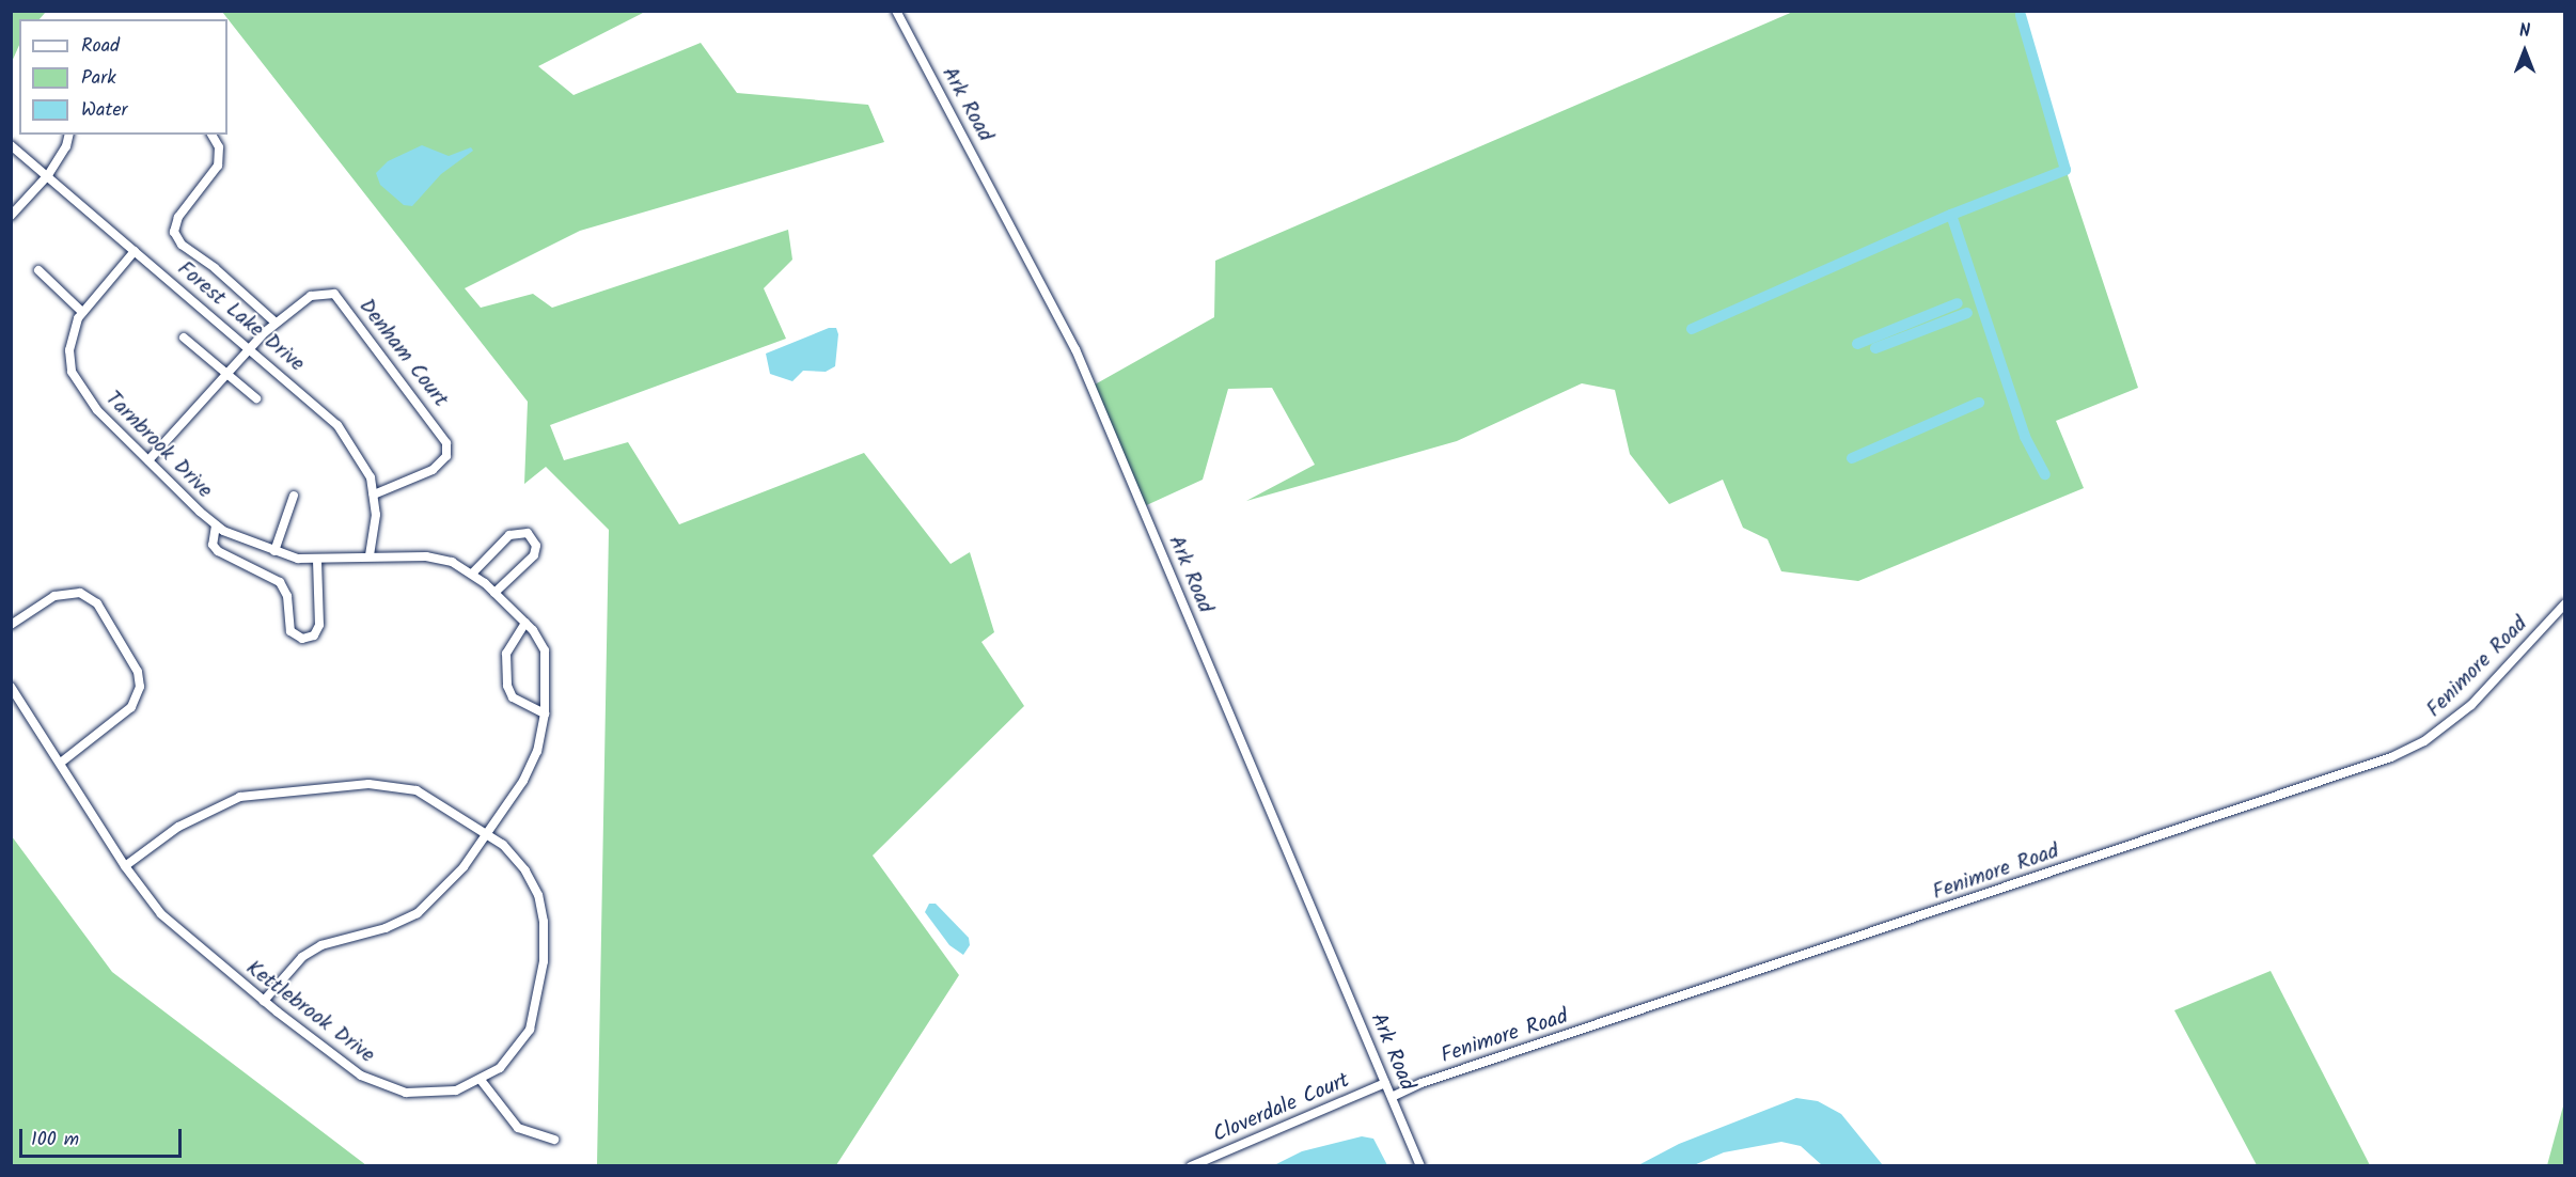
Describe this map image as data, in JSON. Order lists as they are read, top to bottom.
{
  "streets": {
    "street": [
      "Ark Road",
      "Forest Lake Drive",
      "Denham Court",
      "Tarnbrook Drive",
      "Fenimore Road",
      "Kettlebrook Drive",
      "Cloverdale Court"
    ]
  },
  "crossings": [
    ["Ark Road", "Fenimore Road"],
    ["Ark Road", "Cloverdale Court"],
    ["Forest Lake Drive", "Denham Court"],
    ["Forest Lake Drive", "Tarnbrook Drive"],
    ["Denham Court", "Tarnbrook Drive"]
  ],
  "legend": ["Road", "Park", "Water"],
  "scale_bar": "100 m",
  "north": "top"
}
